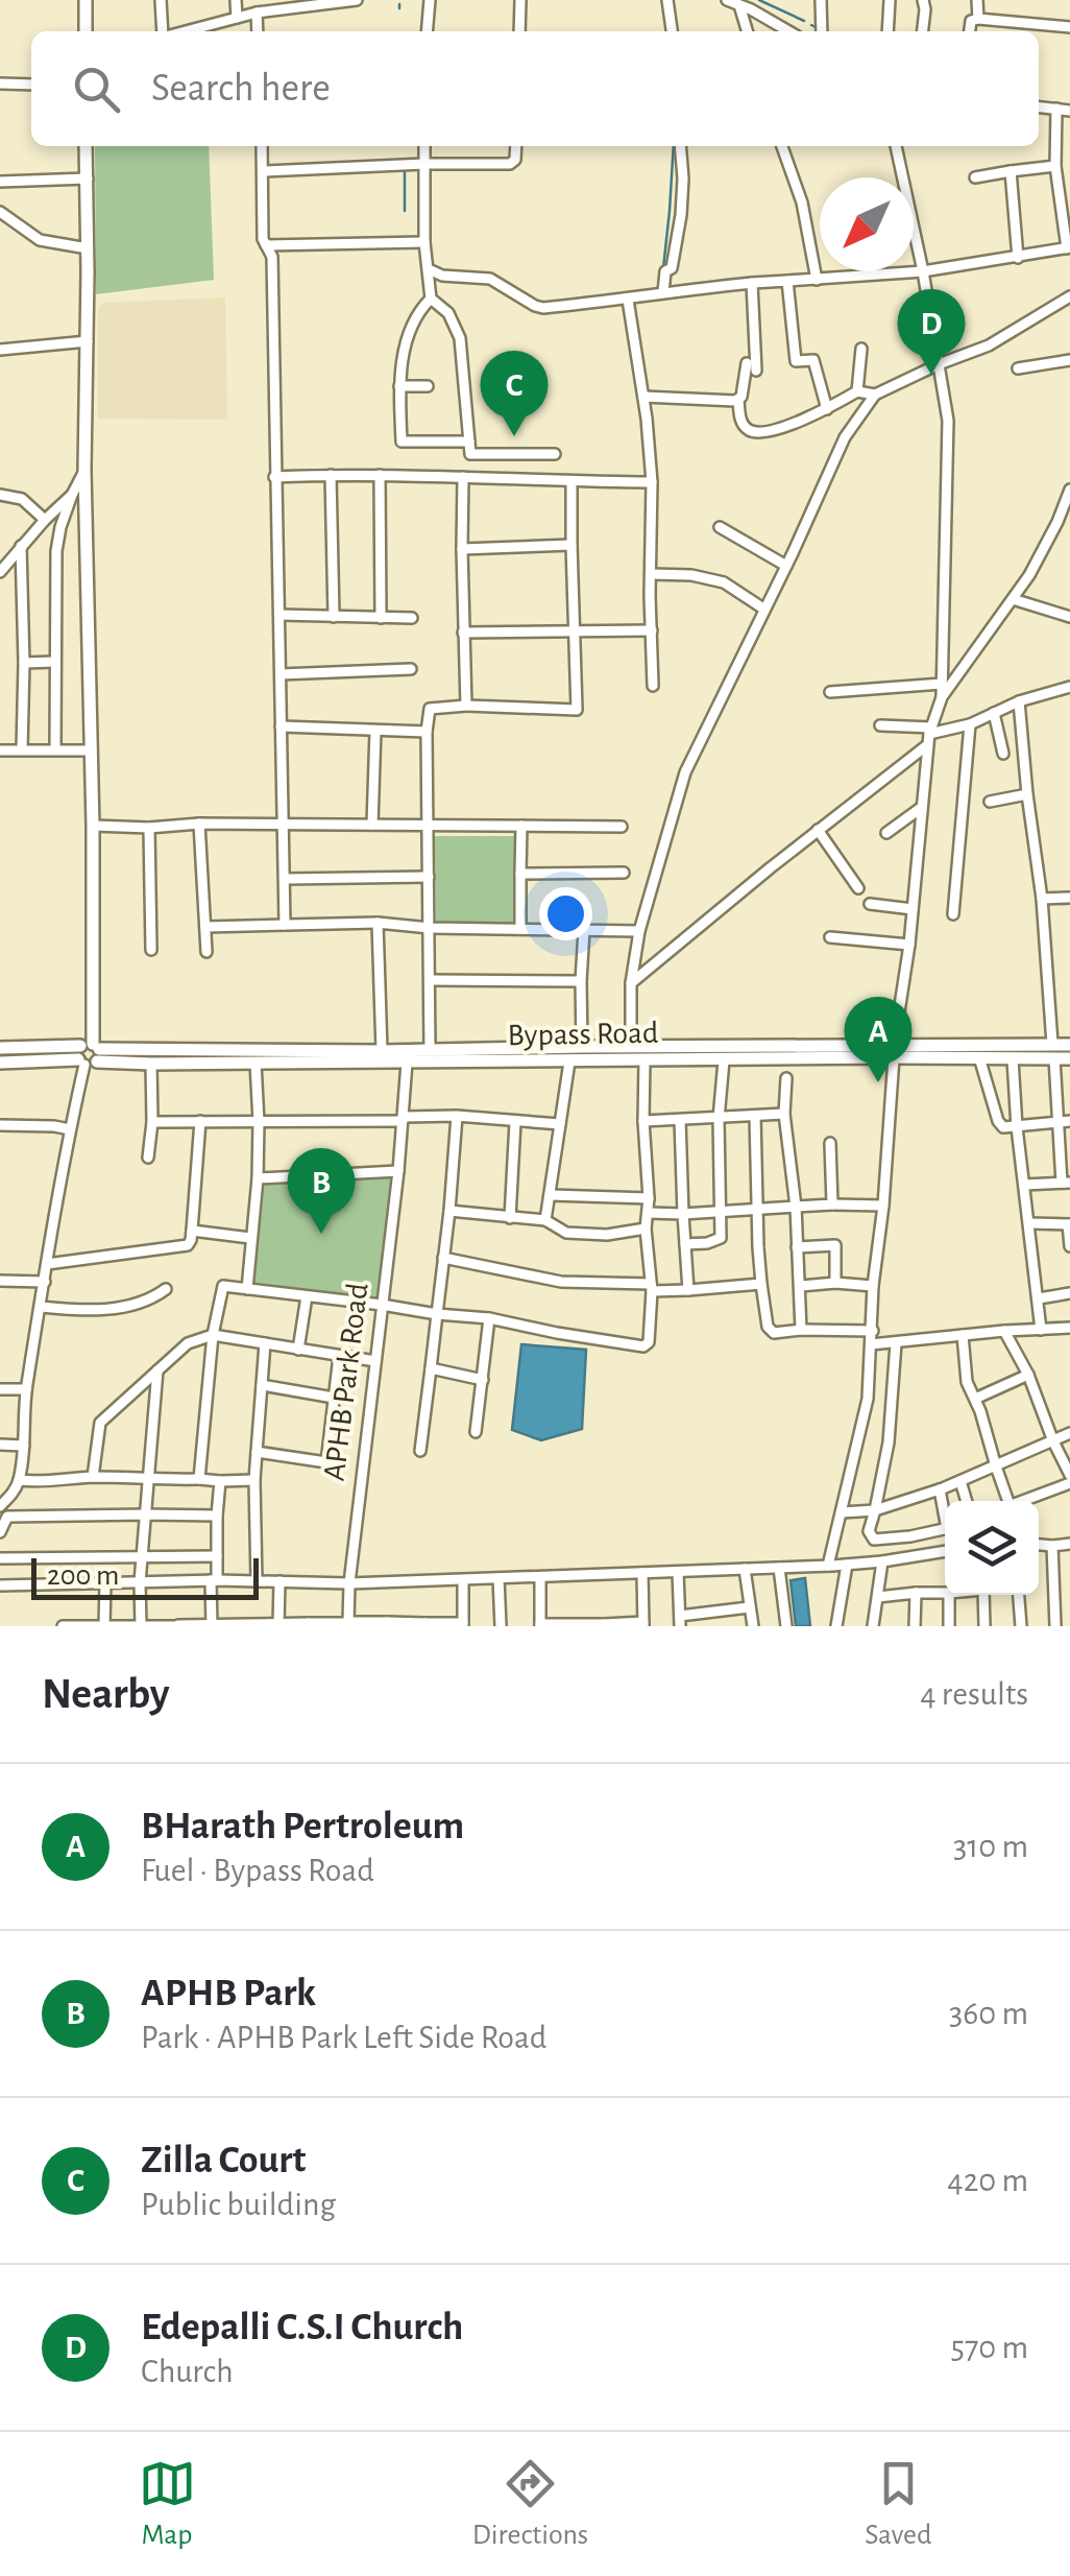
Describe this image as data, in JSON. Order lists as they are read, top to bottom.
{
  "streets": {
    "main road": ["Bypass Road"],
    "street": ["APHB Park Road"]
  },
  "crossings": [
    ["Bypass Road", "APHB Park Road"]
  ],
  "scale_bar": "200 m",
  "north": "bottom left",
  "page": {
    "search": "Search here",
    "pins": [
      "D",
      "C",
      "A",
      "B"
    ],
    "scale": "200 m",
    "heading": ["Nearby", "4 results"],
    "list": [
      {
        "mark": "A",
        "name": "BHarath Pertroleum",
        "note": "Fuel · Bypass Road",
        "value": "310 m"
      },
      {
        "mark": "B",
        "name": "APHB Park",
        "note": "Park · APHB Park Left Side Road",
        "value": "360 m"
      },
      {
        "mark": "C",
        "name": "Zilla Court",
        "note": "Public building",
        "value": "420 m"
      },
      {
        "mark": "D",
        "name": "Edepalli C.S.I Church",
        "note": "Church",
        "value": "570 m"
      }
    ],
    "nav": ["Map", "Directions", "Saved"]
  }
}
